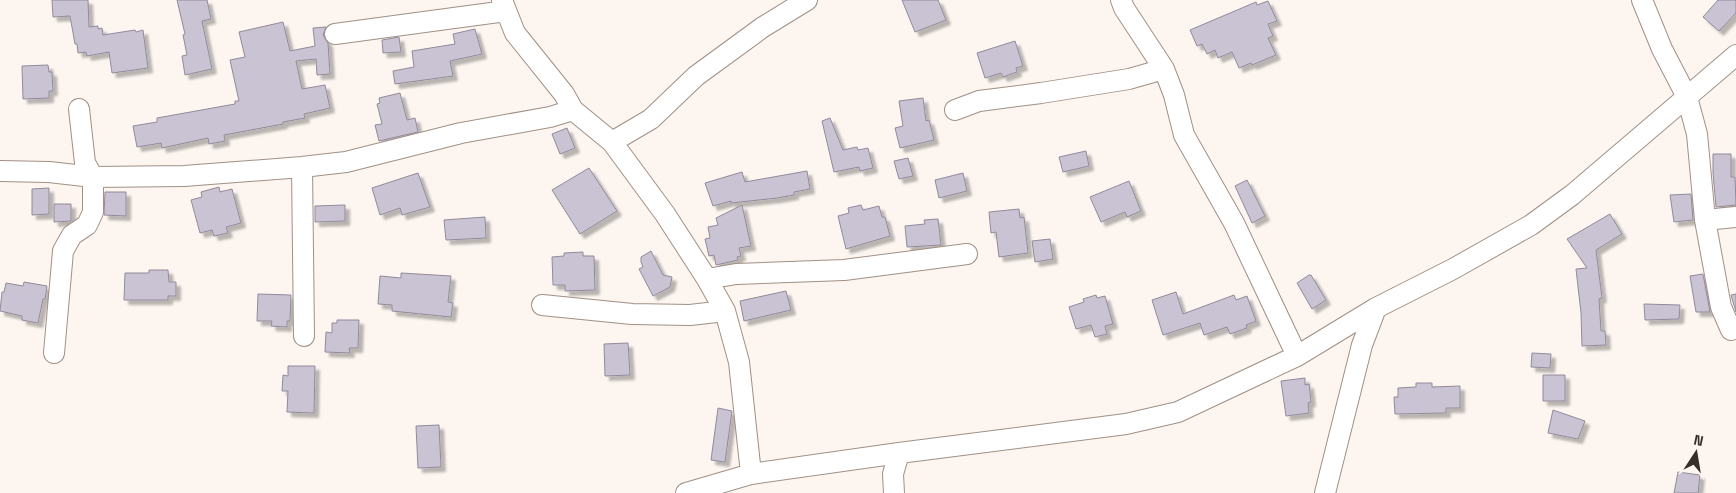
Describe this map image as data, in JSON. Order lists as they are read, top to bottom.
{
  "north": "top"
}
